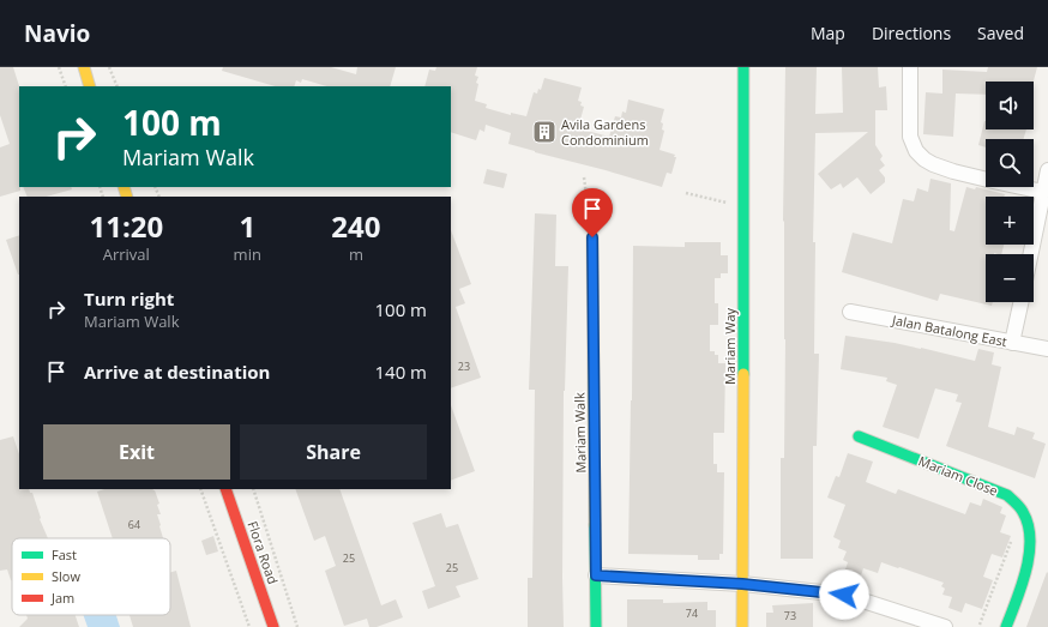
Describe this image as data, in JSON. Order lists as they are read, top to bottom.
{
  "streets": {
    "street": [
      "Jalan Batalong East",
      "Mariam Way",
      "Mariam Walk",
      "Mariam Close",
      "Flora Road"
    ]
  },
  "places": {
    "building": ["Avila Gardens Condominium"]
  },
  "house_numbers": [
    "23",
    "64",
    "25",
    "25",
    "74",
    "73"
  ],
  "legend": ["Fast", "Slow", "Jam"],
  "page": {
    "header": "Navio",
    "nav": ["Map", "Directions", "Saved"],
    "map_buttons": ["+", "−"],
    "turn": ["100 m", "Mariam Walk"],
    "eta": [
      "11:20",
      "Arrival",
      "1",
      "min",
      "240",
      "m"
    ],
    "list": [
      {
        "name": "Turn right",
        "note": "Mariam Walk",
        "value": "100 m"
      },
      {
        "name": "Arrive at destination",
        "value": "140 m"
      }
    ],
    "buttons": ["Exit", "Share"]
  }
}
